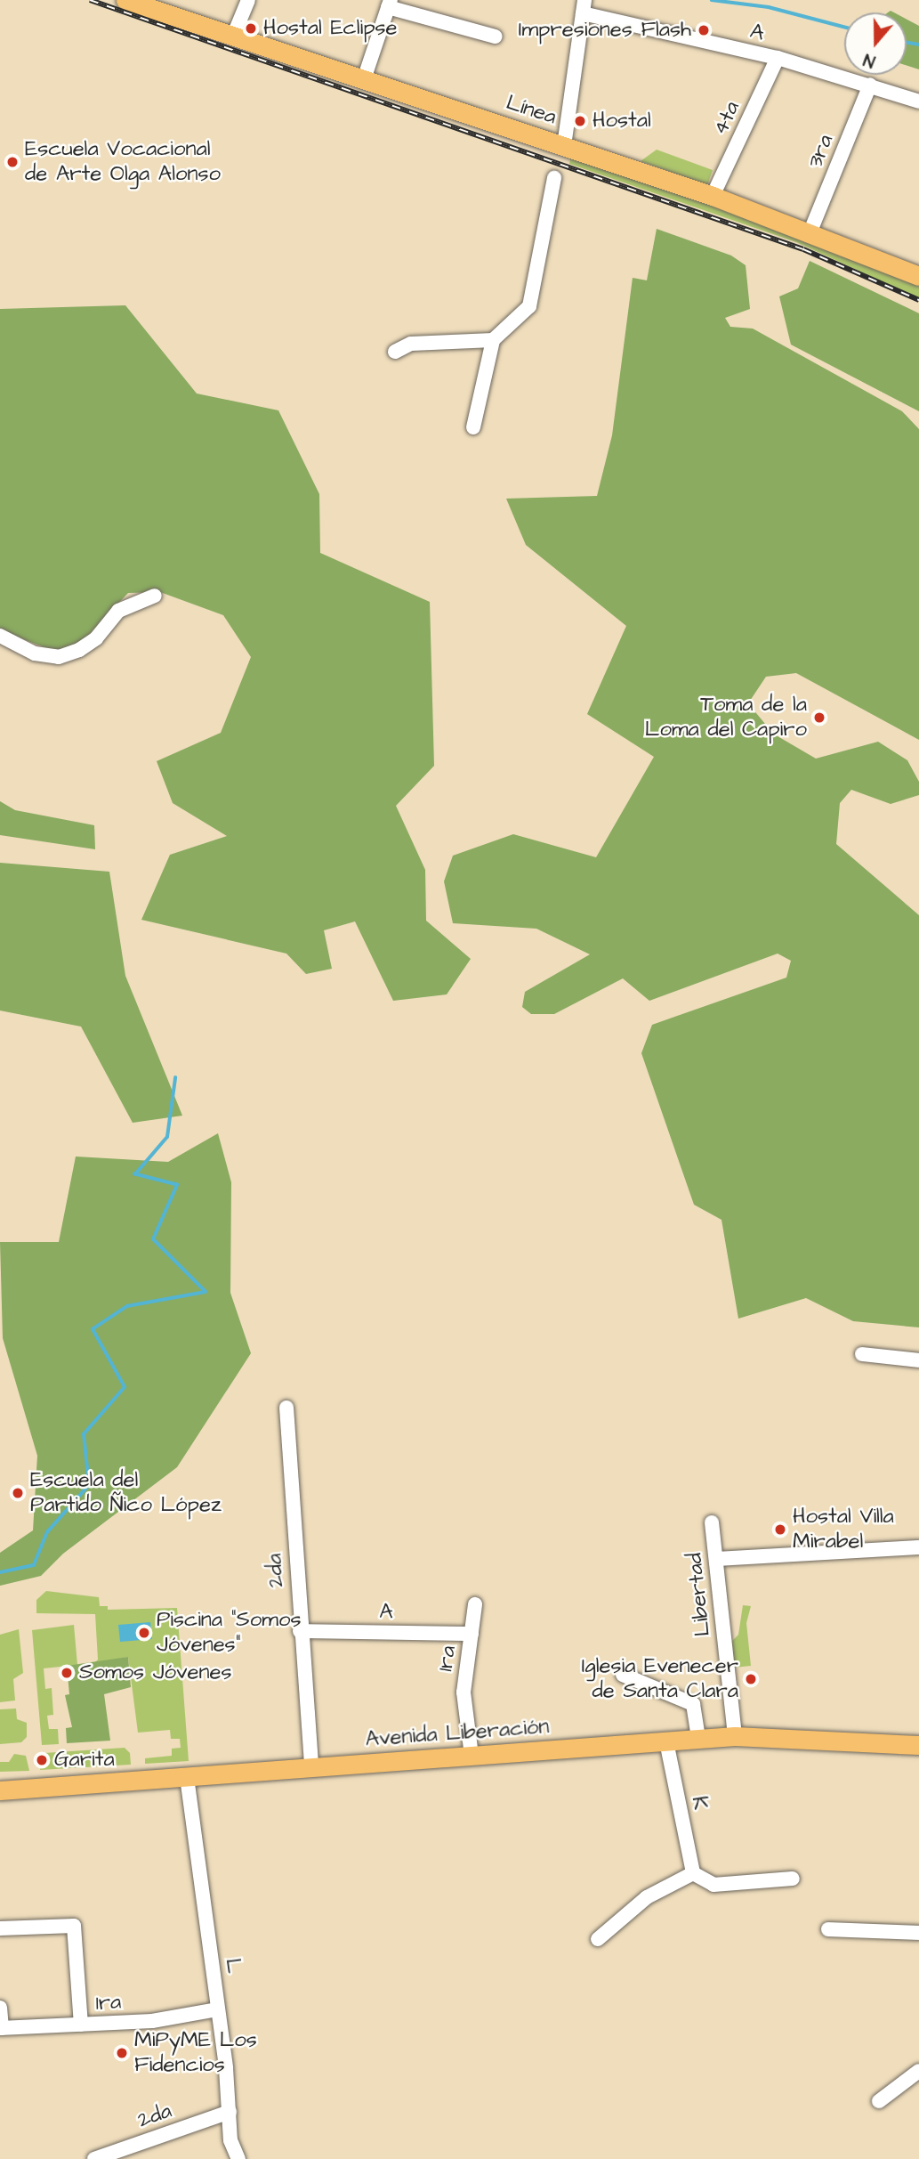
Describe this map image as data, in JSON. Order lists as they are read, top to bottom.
{
  "streets": {
    "main road": ["Línea", "Avenida Liberación"],
    "street": [
      "A",
      "4ta",
      "3ra",
      "2da",
      "Libertad",
      "1ra",
      "K",
      "L"
    ]
  },
  "crossings": [
    ["A", "4ta"],
    ["A", "3ra"],
    ["A", "2da"],
    ["A", "1ra"],
    ["Línea", "4ta"],
    ["Línea", "3ra"],
    ["2da", "Avenida Liberación"],
    ["2da", "L"],
    ["Libertad", "Avenida Liberación"],
    ["1ra", "Avenida Liberación"],
    ["1ra", "L"],
    ["Avenida Liberación", "K"],
    ["Avenida Liberación", "L"]
  ],
  "places": [
    "Hostal Eclipse",
    "Impresiones Flash",
    "Hostal",
    "Escuela Vocacional de Arte Olga Alonso",
    "Toma de la Loma del Capiro",
    "Escuela del Partido Ñico López",
    "Hostal Villa Mirabel",
    "Piscina \"Somos Jóvenes\"",
    "Somos Jóvenes",
    "Iglesia Evenecer de Santa Clara",
    "Garita",
    "MiPyME Los Fidencios"
  ],
  "north": "bottom"
}
